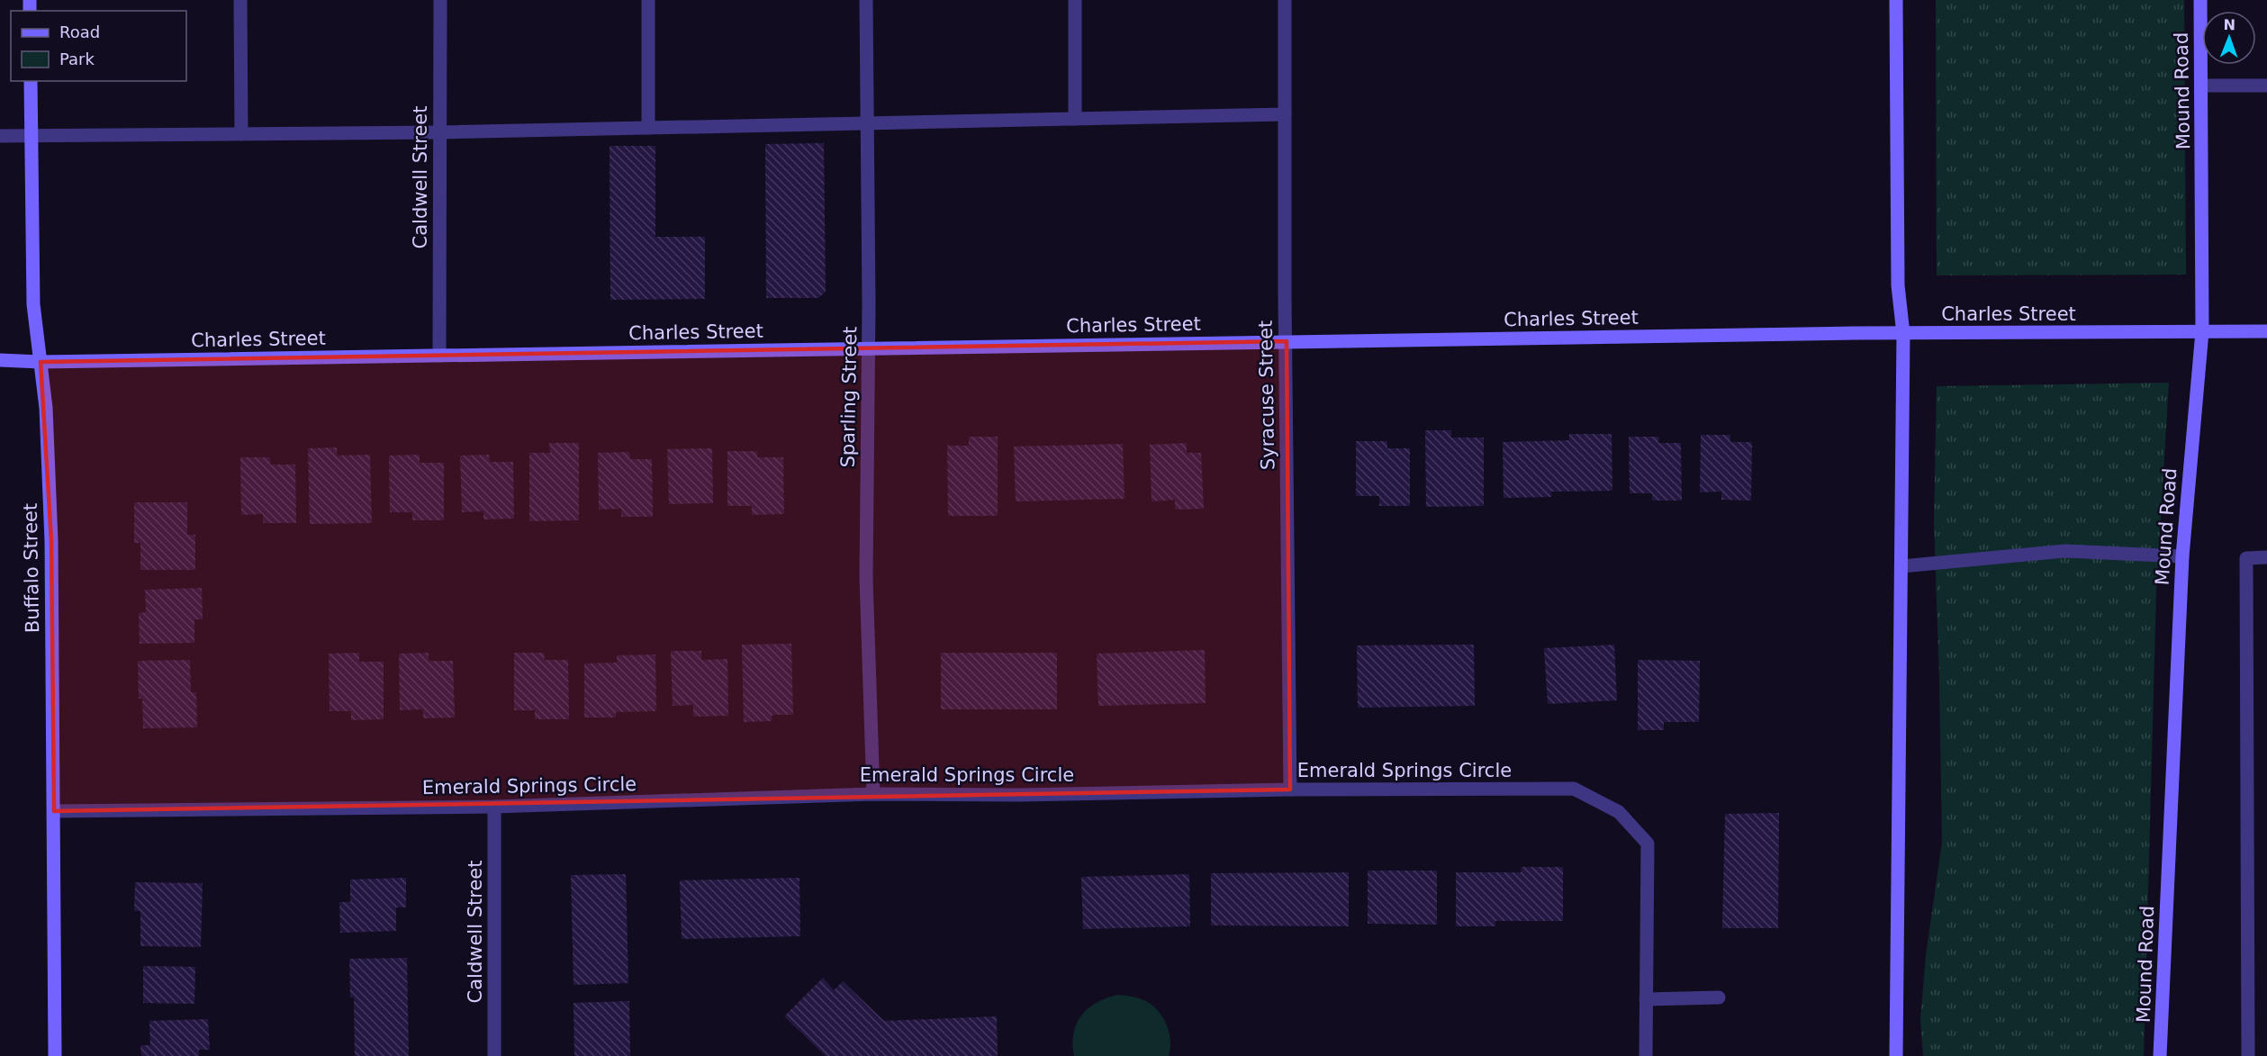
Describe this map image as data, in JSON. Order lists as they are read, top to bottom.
{
  "streets": {
    "street": [
      "Mound Road",
      "Caldwell Street",
      "Charles Street",
      "Syracuse Street",
      "Sparling Street",
      "Buffalo Street",
      "Emerald Springs Circle"
    ]
  },
  "crossings": [
    ["Mound Road", "Charles Street"],
    ["Caldwell Street", "Charles Street"],
    ["Caldwell Street", "Emerald Springs Circle"],
    ["Charles Street", "Syracuse Street"],
    ["Charles Street", "Sparling Street"],
    ["Charles Street", "Buffalo Street"],
    ["Syracuse Street", "Emerald Springs Circle"],
    ["Sparling Street", "Emerald Springs Circle"],
    ["Buffalo Street", "Emerald Springs Circle"]
  ],
  "legend": ["Road", "Park"],
  "north": "top"
}
